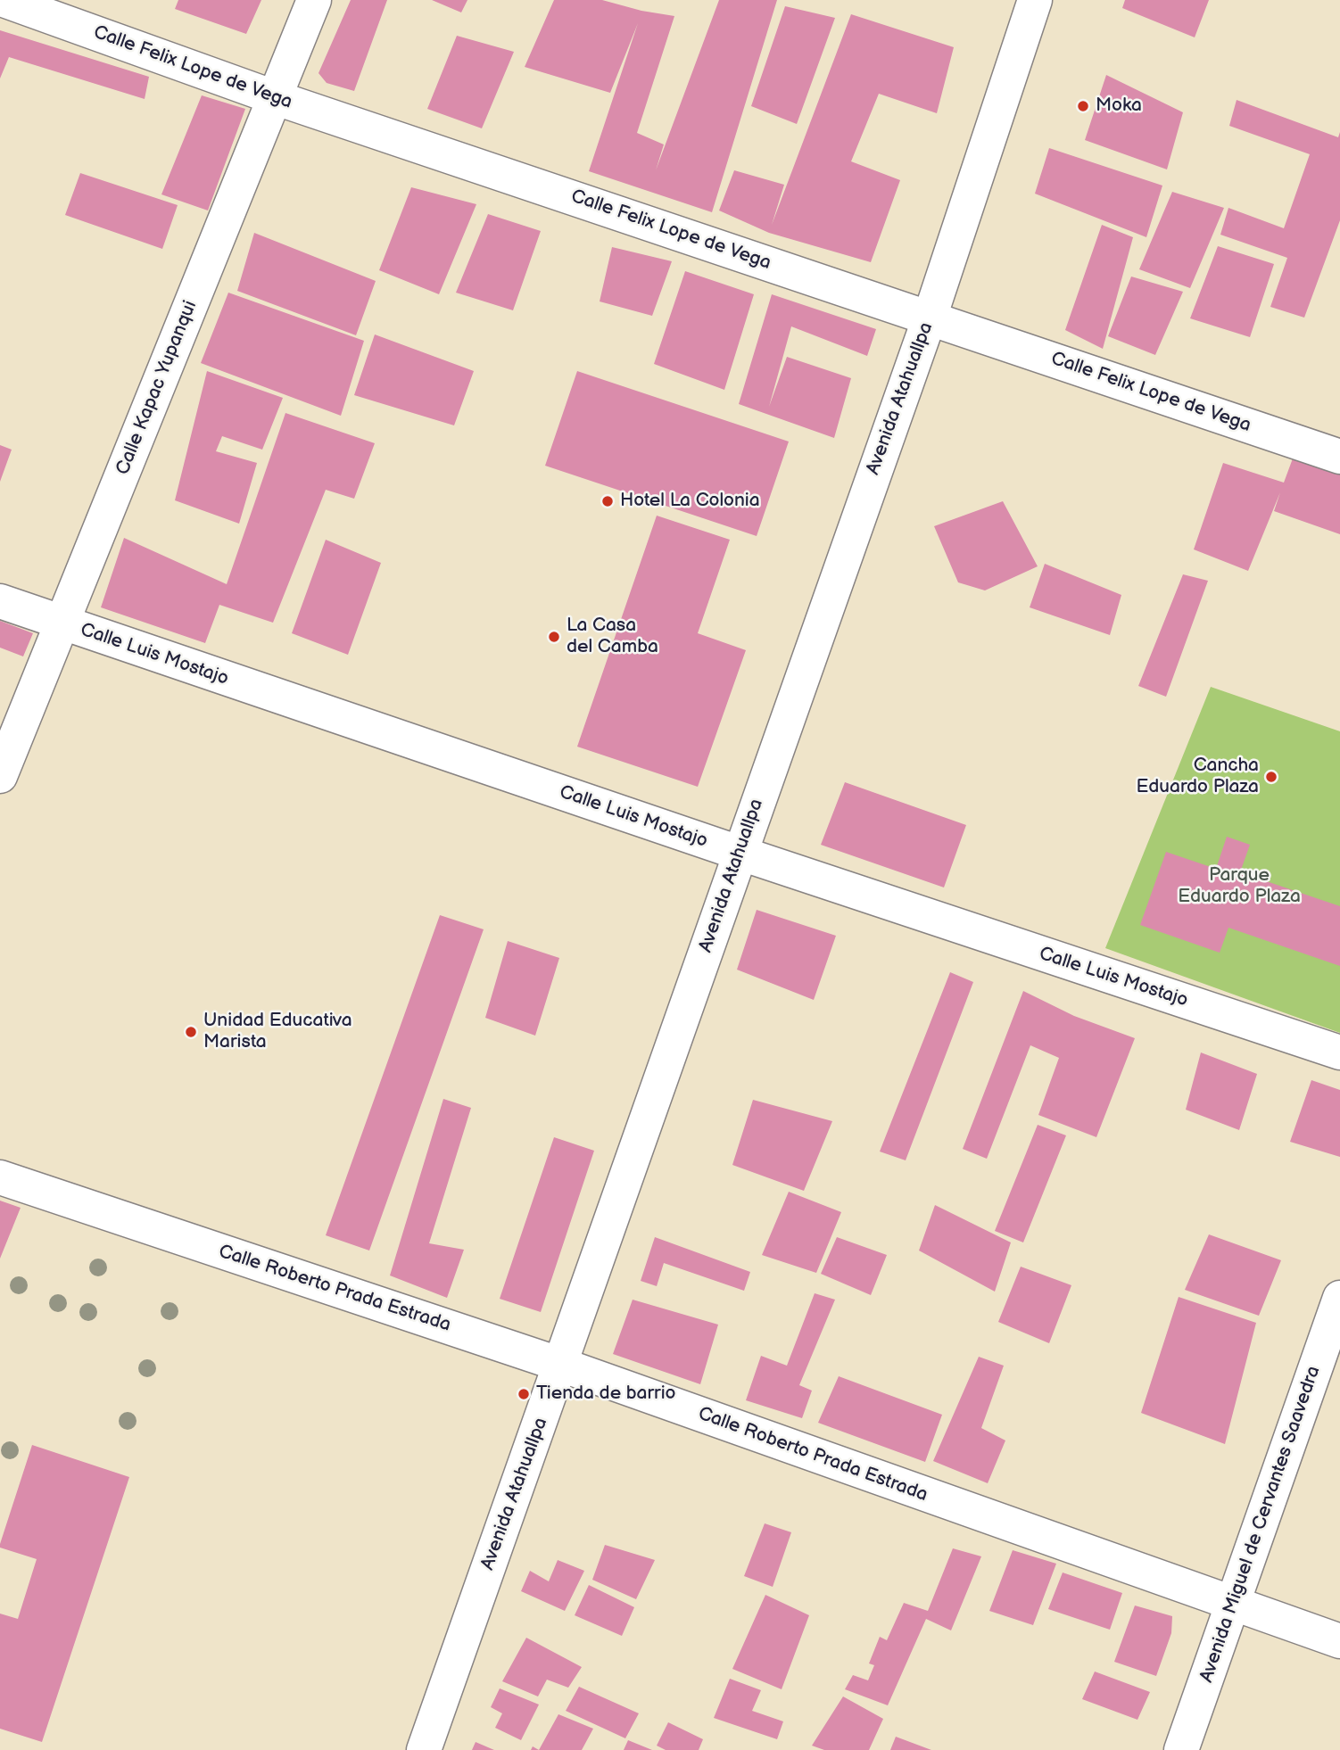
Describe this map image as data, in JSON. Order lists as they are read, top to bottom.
{
  "streets": {
    "street": [
      "Calle Felix Lope de Vega",
      "Calle Kapac Yupanqui",
      "Avenida Atahuallpa",
      "Calle Luis Mostajo",
      "Calle Roberto Prada Estrada",
      "Avenida Miguel de Cervantes Saavedra"
    ]
  },
  "crossings": [
    ["Calle Felix Lope de Vega", "Calle Kapac Yupanqui"],
    ["Calle Felix Lope de Vega", "Avenida Atahuallpa"],
    ["Calle Kapac Yupanqui", "Calle Luis Mostajo"],
    ["Avenida Atahuallpa", "Calle Luis Mostajo"],
    ["Avenida Atahuallpa", "Calle Roberto Prada Estrada"],
    ["Calle Roberto Prada Estrada", "Avenida Miguel de Cervantes Saavedra"]
  ],
  "parks": ["Parque Eduardo Plaza"],
  "places": [
    "Moka",
    "Hotel La Colonia",
    "La Casa del Camba",
    "Cancha Eduardo Plaza",
    "Unidad Educativa Marista",
    "Tienda de barrio"
  ]
}
